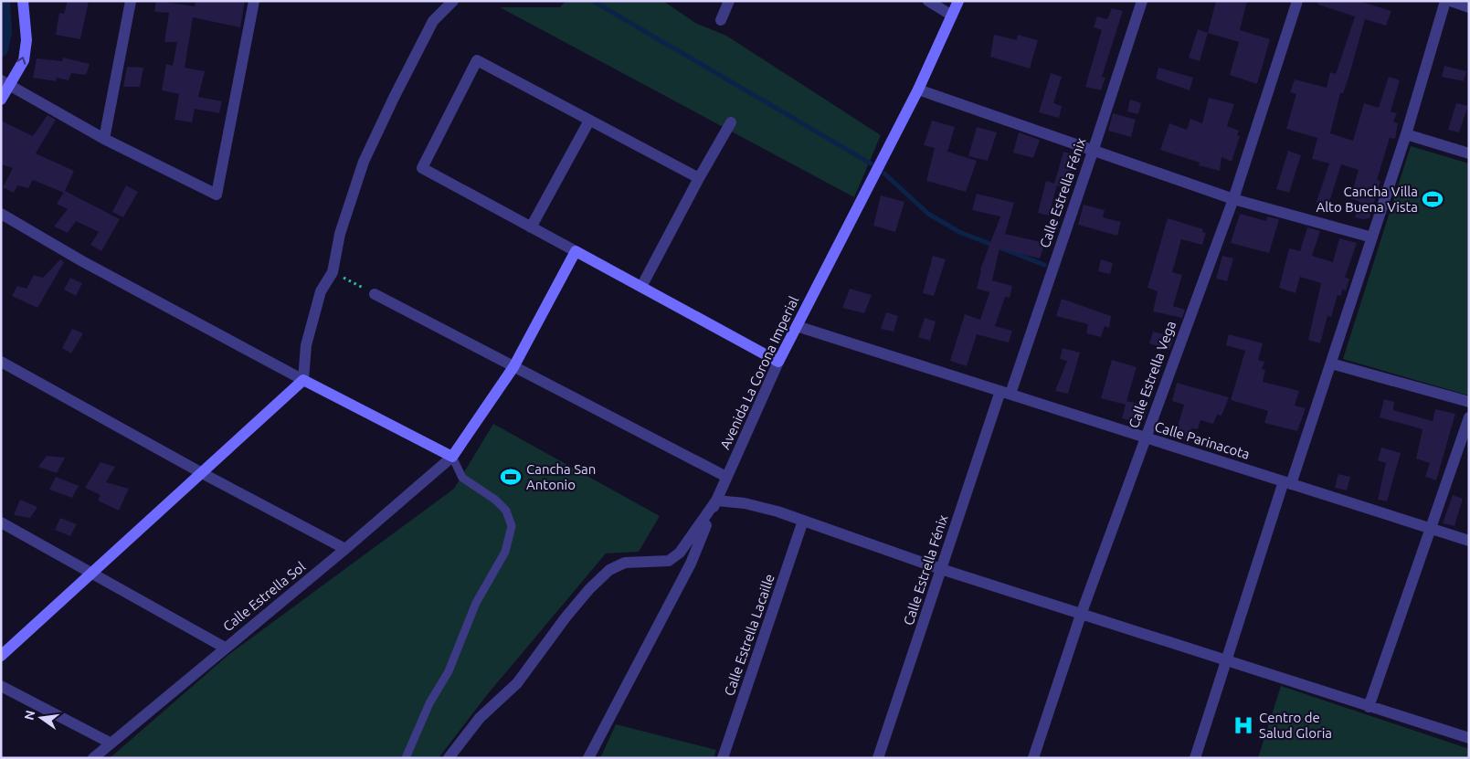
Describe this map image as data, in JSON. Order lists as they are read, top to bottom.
{
  "streets": {
    "street": [
      "Calle Estrella Fénix",
      "Avenida La Corona Imperial",
      "Calle Estrella Vega",
      "Calle Parinacota",
      "Calle Estrella Sol",
      "Calle Estrella Lacaille"
    ]
  },
  "crossings": [
    ["Calle Estrella Fénix", "Calle Parinacota"],
    ["Avenida La Corona Imperial", "Calle Parinacota"],
    ["Calle Estrella Vega", "Calle Parinacota"]
  ],
  "places": {
    "sports": ["Cancha Villa Alto Buena Vista", "Cancha San Antonio"],
    "hospital": ["Centro de Salud Gloria"]
  },
  "north": "left"
}
